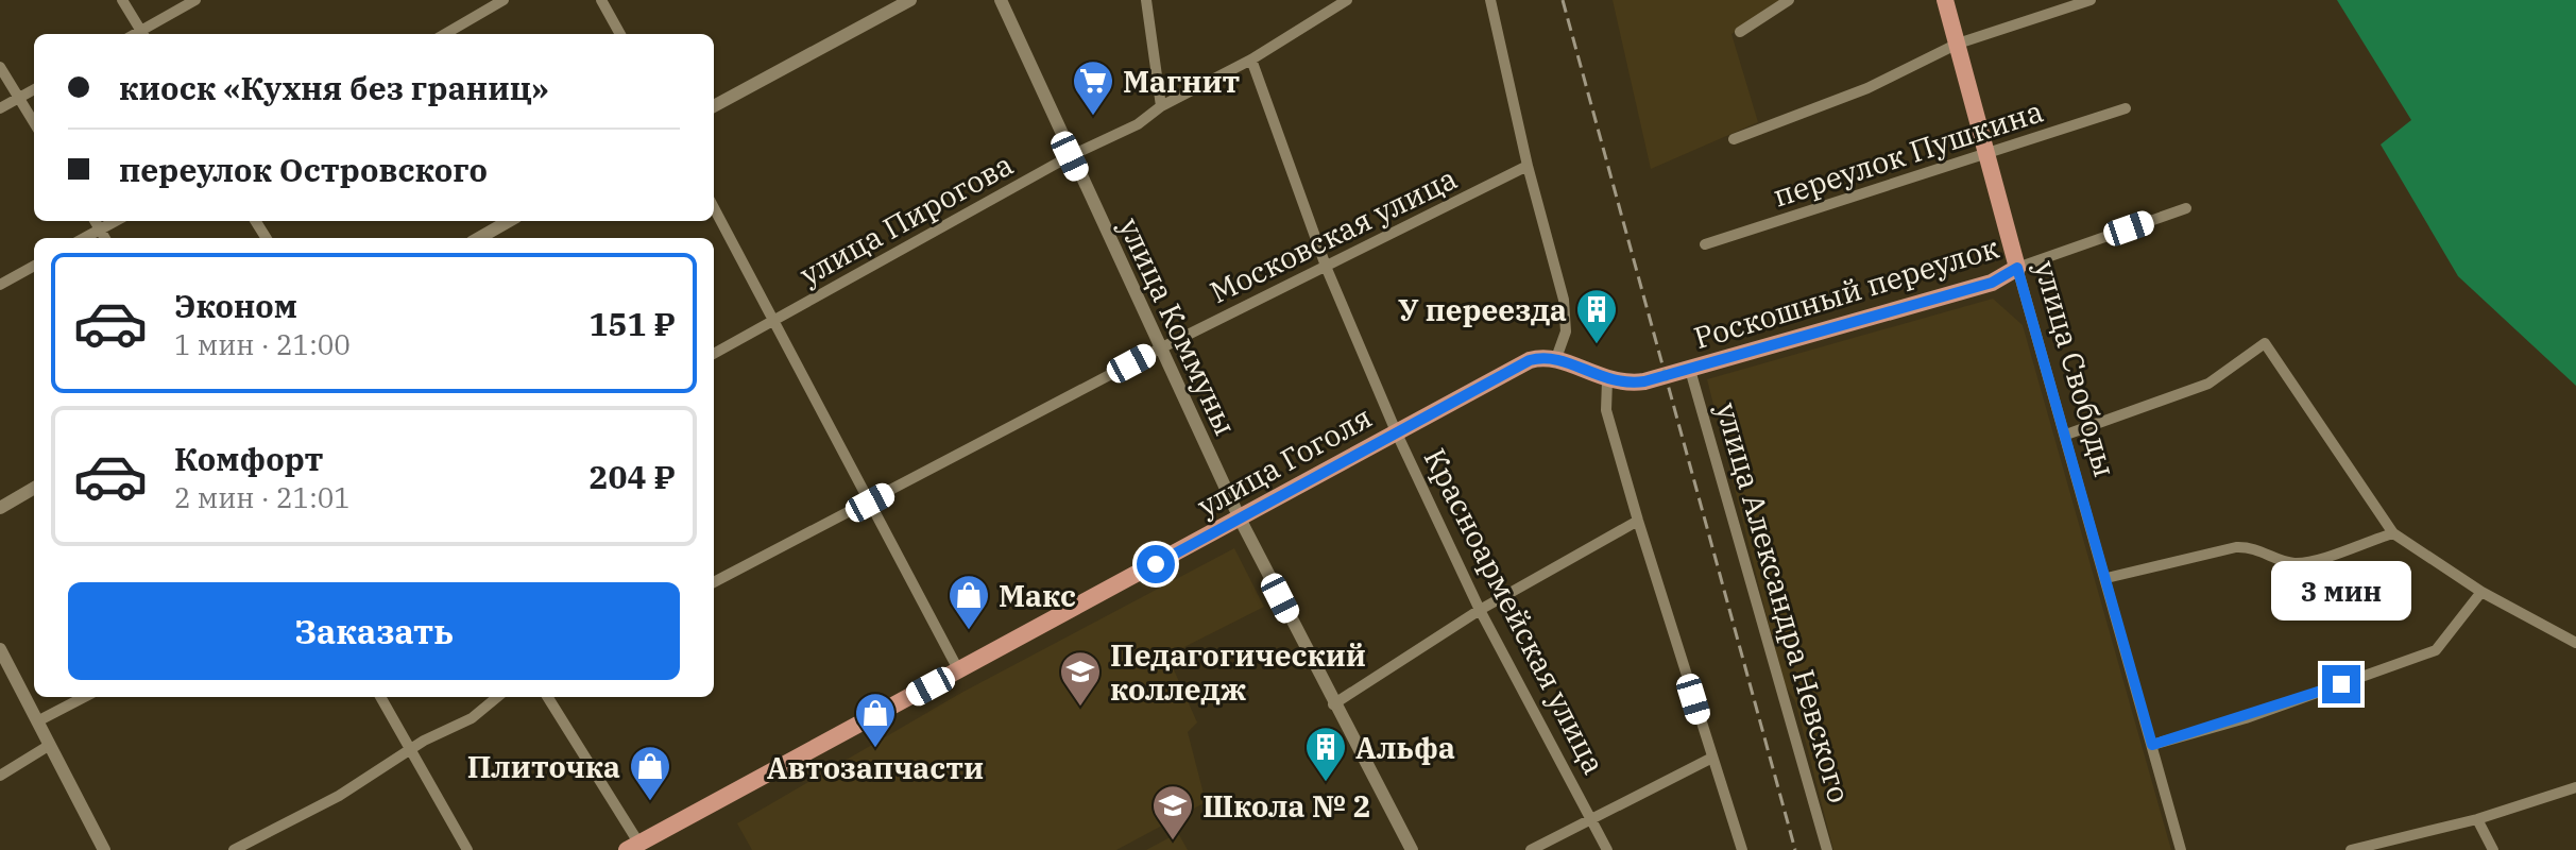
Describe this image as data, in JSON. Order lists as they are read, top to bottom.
{
  "streets": {
    "main road": ["Роскошный переулок", "улица Свободы", "улица Гоголя"],
    "street": [
      "переулок Пушкина",
      "улица Пирогова",
      "Московская улица",
      "улица Коммуны",
      "улица Александра Невского",
      "Красноармейская улица"
    ]
  },
  "crossings": [
    ["переулок Пушкина", "улица Свободы"],
    ["улица Пирогова", "улица Коммуны"],
    ["улица Пирогова", "Красноармейская улица"],
    ["Московская улица", "улица Коммуны"],
    ["Московская улица", "Красноармейская улица"],
    ["Роскошный переулок", "улица Свободы"],
    ["Роскошный переулок", "улица Александра Невского"],
    ["улица Коммуны", "улица Гоголя"],
    ["улица Гоголя", "Красноармейская улица"]
  ],
  "places": {
    "supermarket": ["Магнит"],
    "building": ["У переезда", "Альфа"],
    "shop": ["Макс", "Автозапчасти", "Плиточка"],
    "school or university": ["Педагогический колледж", "Школа № 2"]
  },
  "page": {
    "banner": ["киоск «Кухня без границ»", "переулок Островского"],
    "list": [
      {
        "name": "Эконом",
        "note": "1 мин · 21:00",
        "value": "151 ₽"
      },
      {
        "name": "Комфорт",
        "note": "2 мин · 21:01",
        "value": "204 ₽"
      }
    ],
    "bubble": "3 мин",
    "buttons": "Заказать"
  }
}
